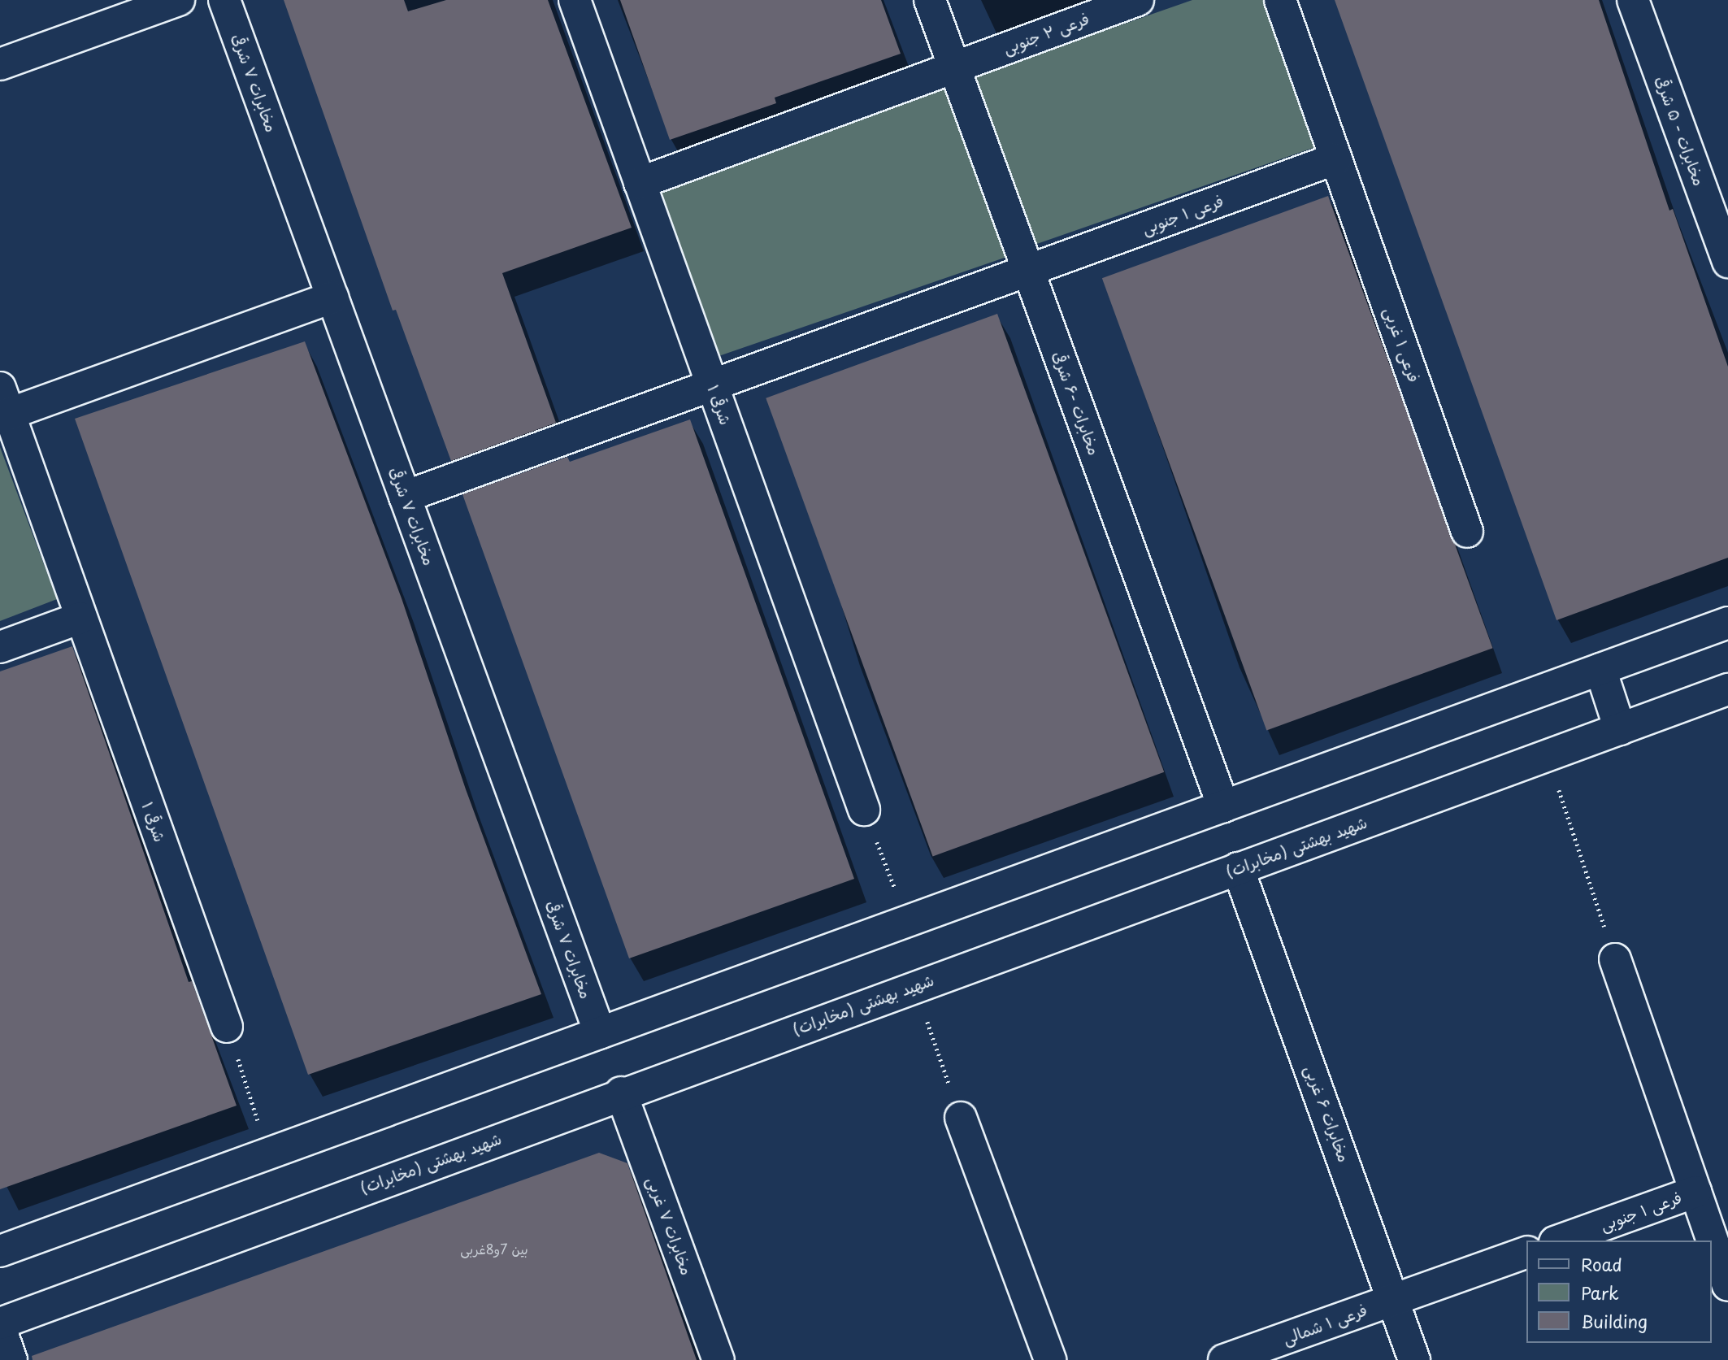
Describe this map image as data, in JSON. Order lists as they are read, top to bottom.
{
  "streets": {
    "street": [
      "فرعی ۲ جنوبی",
      "مخابرات ۷ شرقی",
      "مخابرات - ۵ شرقی",
      "فرعی ۱ جنوبی",
      "فرعی ۱ غربی",
      "مخابرات -۶ شرقی",
      "شرقی ۱",
      "شهید بهشتی (مخابرات)",
      "مخابرات ۶ غربی",
      "مخابرات ۷ غربی",
      "فرعی ۱ شمالی"
    ]
  },
  "crossings": [
    ["فرعی ۲ جنوبی", "مخابرات -۶ شرقی"],
    ["فرعی ۲ جنوبی", "شرقی ۱"],
    ["مخابرات ۷ شرقی", "فرعی ۱ جنوبی"],
    ["فرعی ۱ جنوبی", "فرعی ۱ غربی"],
    ["فرعی ۱ جنوبی", "مخابرات -۶ شرقی"],
    ["فرعی ۱ جنوبی", "شرقی ۱"],
    ["شهید بهشتی (مخابرات)", "مخابرات ۶ غربی"],
    ["شهید بهشتی (مخابرات)", "مخابرات ۷ غربی"],
    ["مخابرات ۶ غربی", "فرعی ۱ شمالی"]
  ],
  "house_numbers": ["بین 7و8غربی"],
  "legend": ["Road", "Park", "Building"]
}
